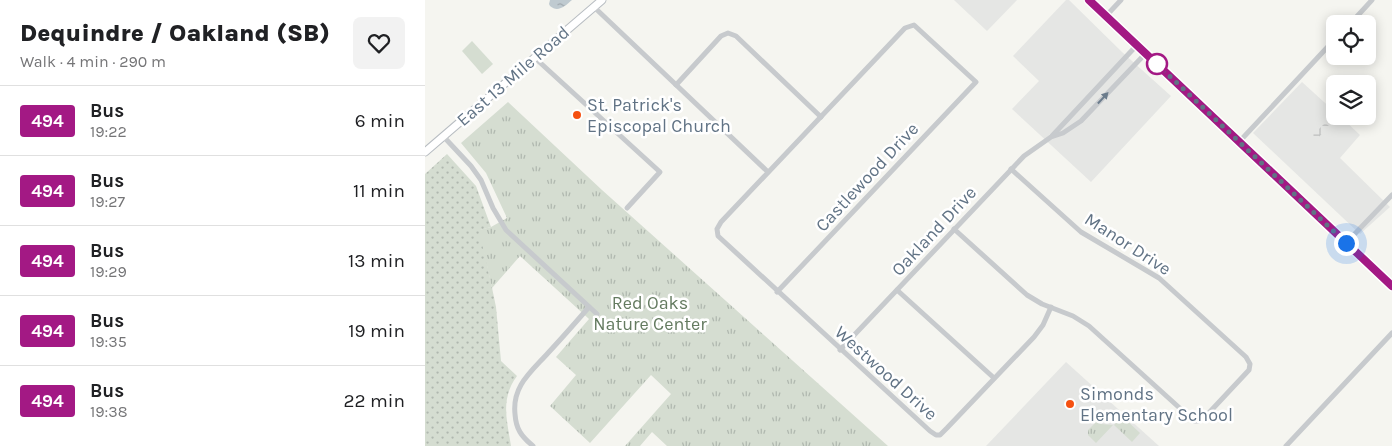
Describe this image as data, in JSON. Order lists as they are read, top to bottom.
{
  "streets": {
    "main road": ["East 13 Mile Road"],
    "street": [
      "Castlewood Drive",
      "Oakland Drive",
      "Manor Drive",
      "Westwood Drive"
    ]
  },
  "crossings": [
    ["Castlewood Drive", "Westwood Drive"],
    ["Oakland Drive", "Manor Drive"],
    ["Oakland Drive", "Westwood Drive"],
    ["Manor Drive", "Westwood Drive"]
  ],
  "parks": ["Red Oaks Nature Center"],
  "places": ["St. Patrick's Episcopal Church", "Simonds Elementary School"],
  "lines": ["bus line 494"],
  "page": {
    "heading": ["Dequindre / Oakland (SB)", "Walk · 4 min · 290 m"],
    "list": [
      {
        "mark": "494",
        "name": "Bus",
        "note": "19:22",
        "value": "6 min"
      },
      {
        "mark": "494",
        "name": "Bus",
        "note": "19:27",
        "value": "11 min"
      },
      {
        "mark": "494",
        "name": "Bus",
        "note": "19:29",
        "value": "13 min"
      },
      {
        "mark": "494",
        "name": "Bus",
        "note": "19:35",
        "value": "19 min"
      },
      {
        "mark": "494",
        "name": "Bus",
        "note": "19:38",
        "value": "22 min"
      }
    ]
  }
}
